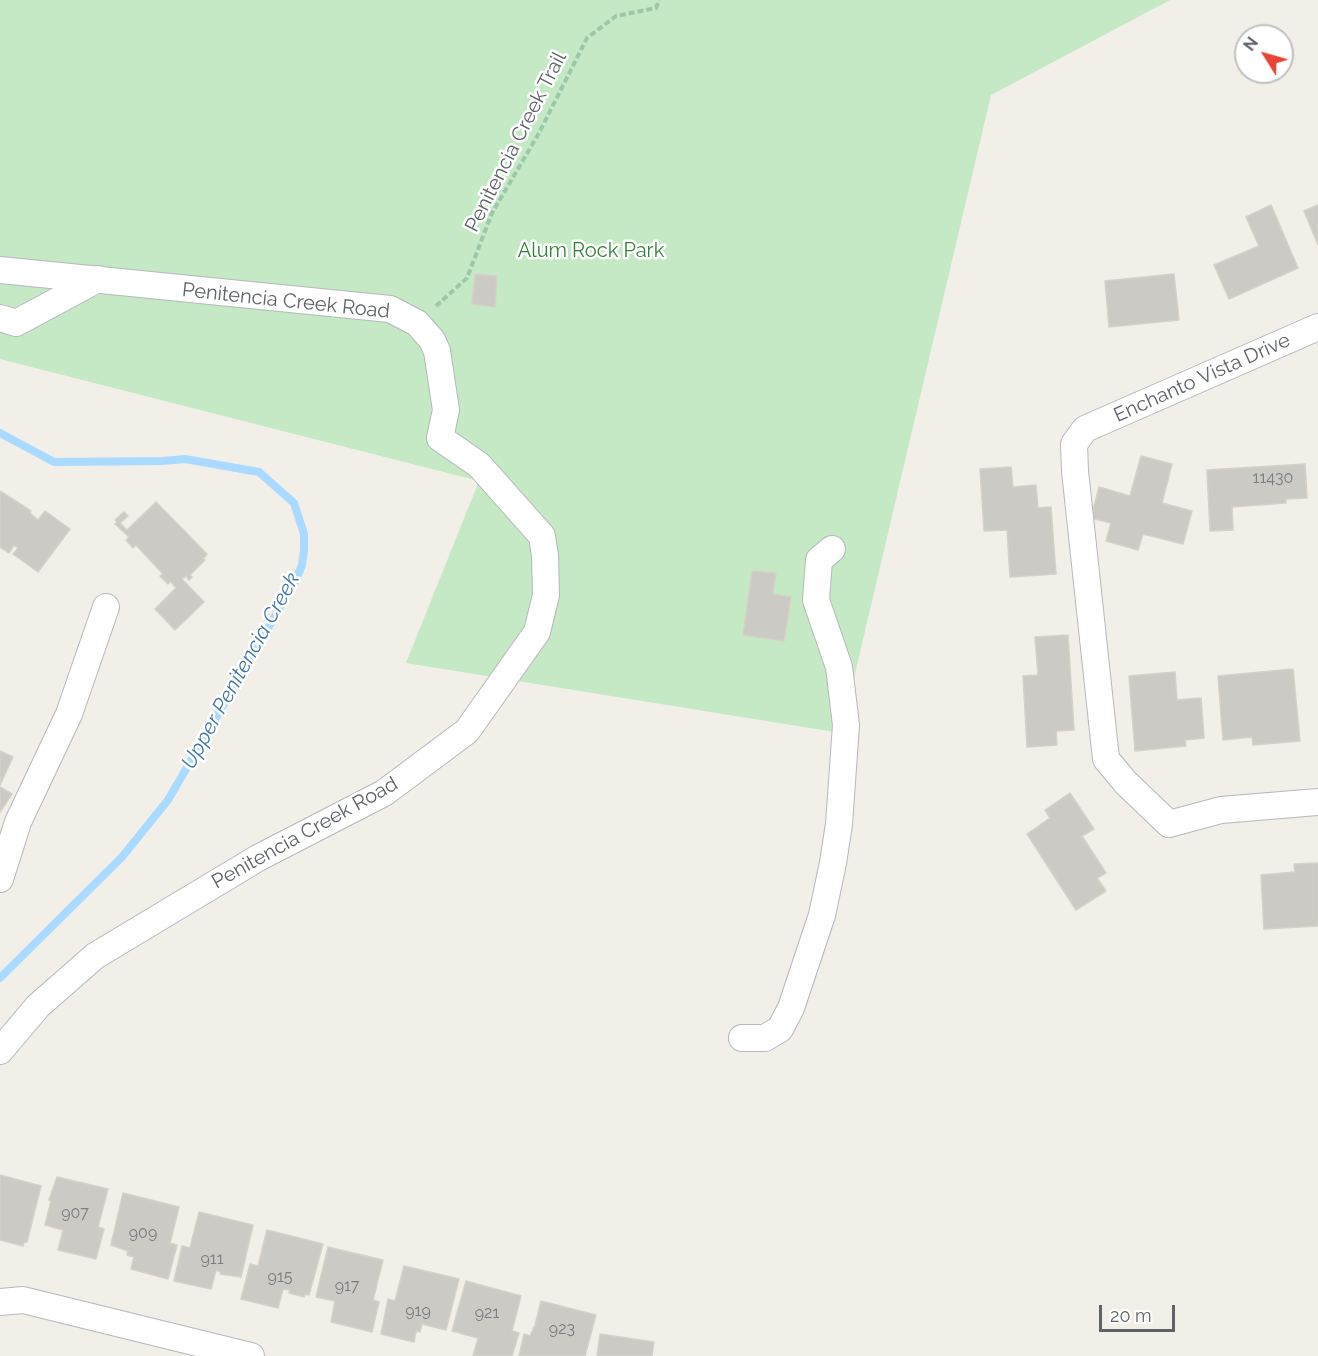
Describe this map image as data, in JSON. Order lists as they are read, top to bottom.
{
  "streets": {
    "street": ["Penitencia Creek Road", "Enchanto Vista Drive"],
    "path": ["Penitencia Creek Trail"]
  },
  "crossings": [
    ["Penitencia Creek Trail", "Penitencia Creek Road"]
  ],
  "water": ["Upper Penitencia Creek"],
  "parks": ["Alum Rock Park"],
  "house_numbers": [
    "11430",
    "907",
    "909",
    "911",
    "915",
    "917",
    "919",
    "921",
    "923"
  ],
  "scale_bar": "20 m",
  "north": "top left"
}
